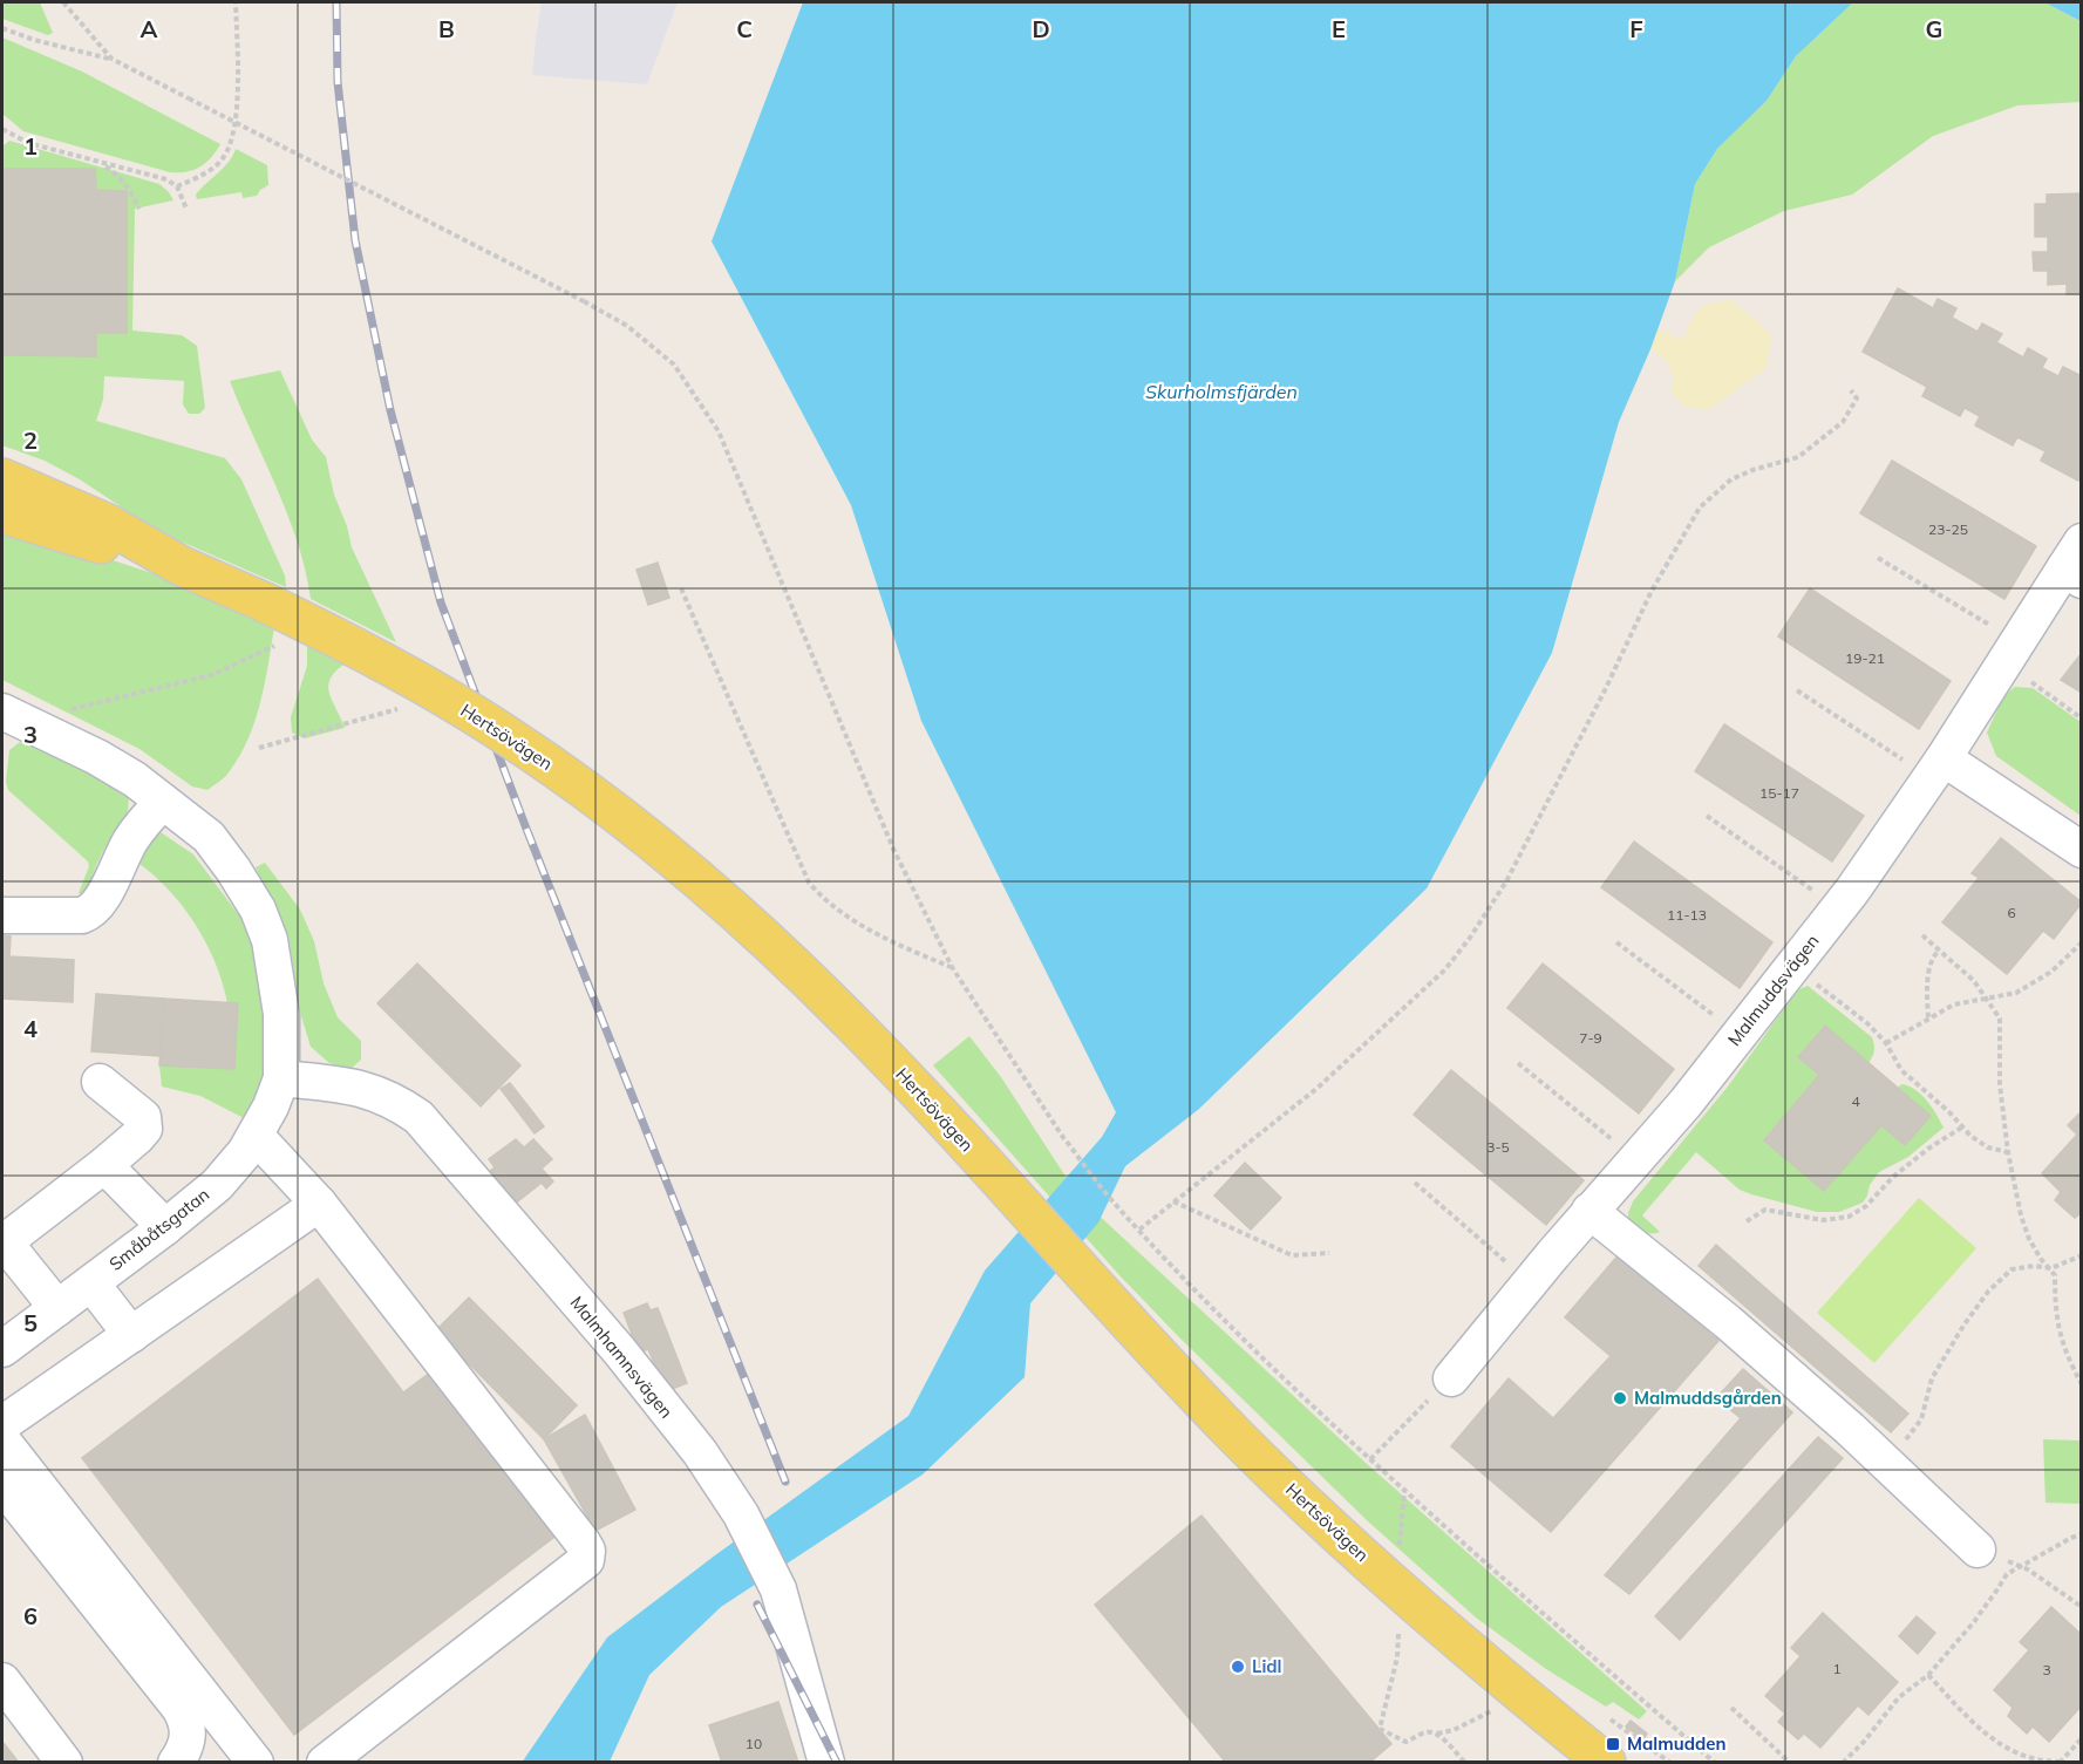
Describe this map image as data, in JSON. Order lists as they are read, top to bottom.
{
  "streets": {
    "main road": ["Hertsövägen"],
    "street": ["Malmuddsvägen", "Småbåtsgatan", "Malmhamnsvägen"]
  },
  "crossings": [
    ["Småbåtsgatan", "Malmhamnsvägen"]
  ],
  "water": ["Skurholmsfjärden"],
  "places": {
    "other": ["Malmuddsgården", "Lidl"],
    "transit": ["Malmudden"]
  },
  "house_numbers": [
    "23-25",
    "19-21",
    "15-17",
    "6",
    "11-13",
    "7-9",
    "4",
    "3-5",
    "1",
    "3",
    "10"
  ],
  "grid": {
    "columns": [
      "A",
      "B",
      "C",
      "D",
      "E",
      "F",
      "G"
    ],
    "rows": [
      "1",
      "2",
      "3",
      "4",
      "5",
      "6"
    ]
  }
}
